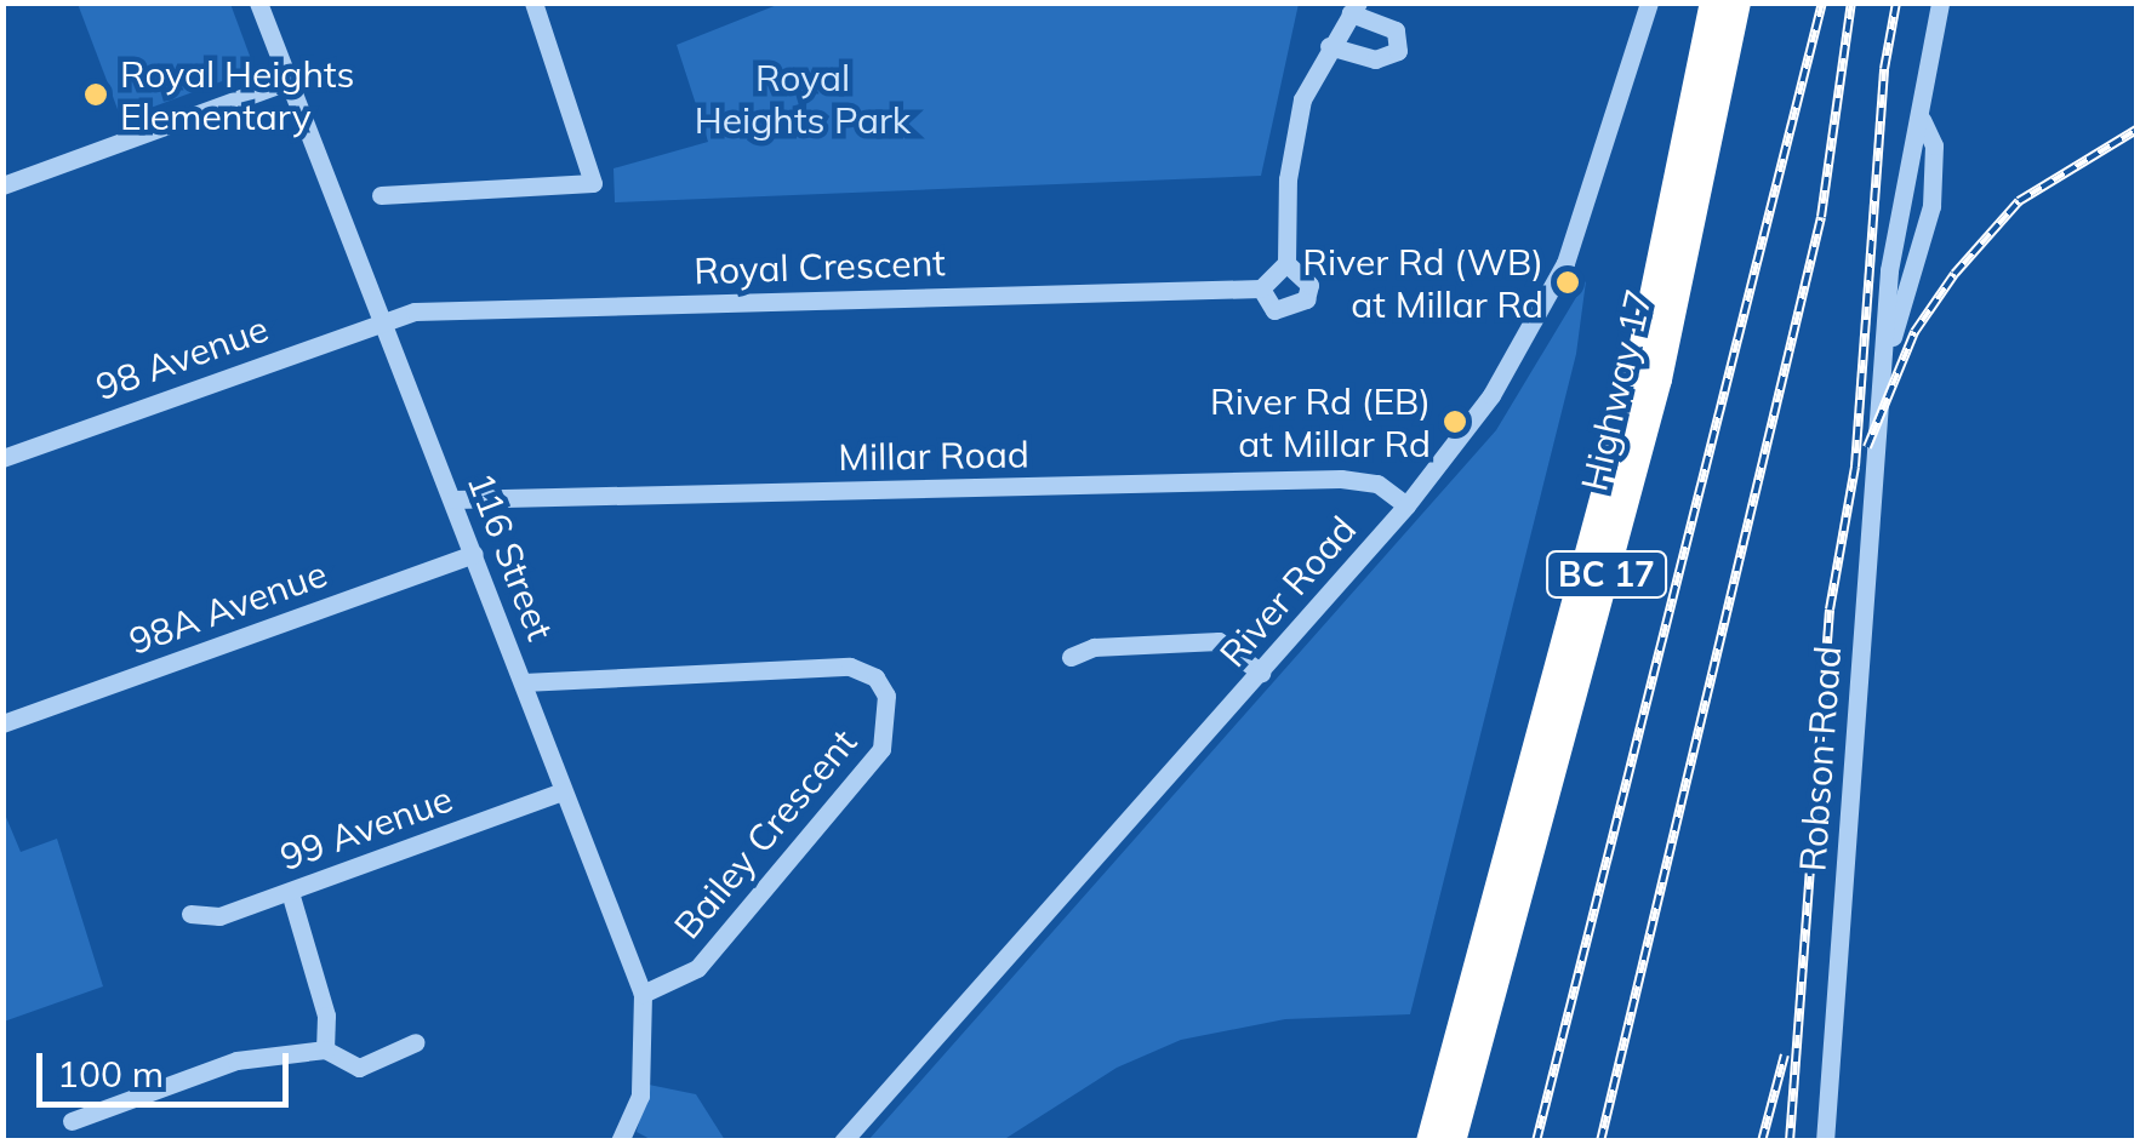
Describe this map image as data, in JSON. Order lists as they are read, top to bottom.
{
  "streets": {
    "highway": ["Highway 17", "BC 17"],
    "street": [
      "Royal Crescent",
      "98 Avenue",
      "Millar Road",
      "116 Street",
      "River Road",
      "98A Avenue",
      "Robson Road",
      "99 Avenue",
      "Bailey Crescent"
    ]
  },
  "crossings": [
    ["Royal Crescent", "98 Avenue"],
    ["Royal Crescent", "116 Street"],
    ["98 Avenue", "116 Street"],
    ["Millar Road", "116 Street"],
    ["Millar Road", "River Road"],
    ["116 Street", "98A Avenue"],
    ["116 Street", "99 Avenue"],
    ["116 Street", "Bailey Crescent"]
  ],
  "parks": ["Royal Heights Park"],
  "places": ["Royal Heights Elementary", "River Rd (WB) at Millar Rd", "River Rd (EB) at Millar Rd"],
  "scale_bar": "100 m"
}
